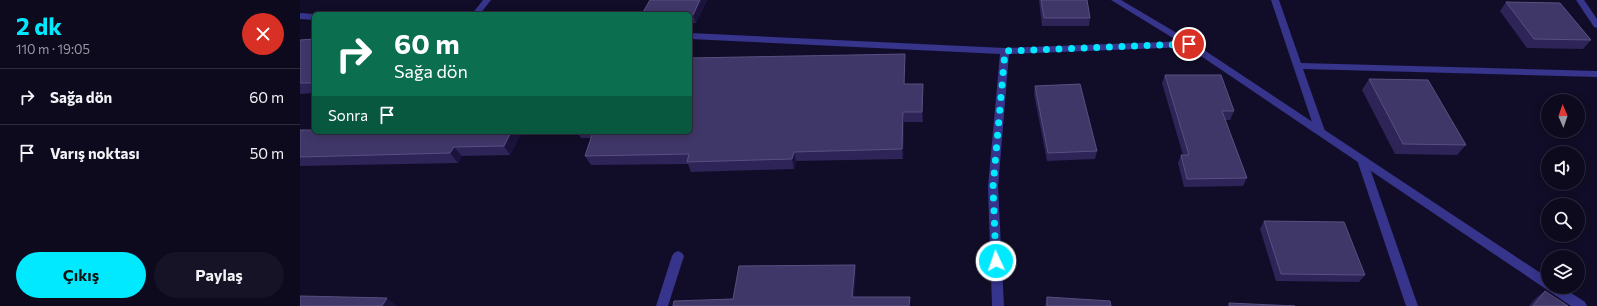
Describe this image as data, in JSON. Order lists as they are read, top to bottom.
{
  "north": "top",
  "page": {
    "heading": ["2 dk", "110 m · 19:05"],
    "turn": ["60 m", "Sağa dön"],
    "list": [
      {
        "name": "Sağa dön",
        "value": "60 m"
      },
      {
        "name": "Varış noktası",
        "value": "50 m"
      }
    ],
    "then": "Sonra",
    "buttons": ["Çıkış", "Paylaş"]
  }
}
